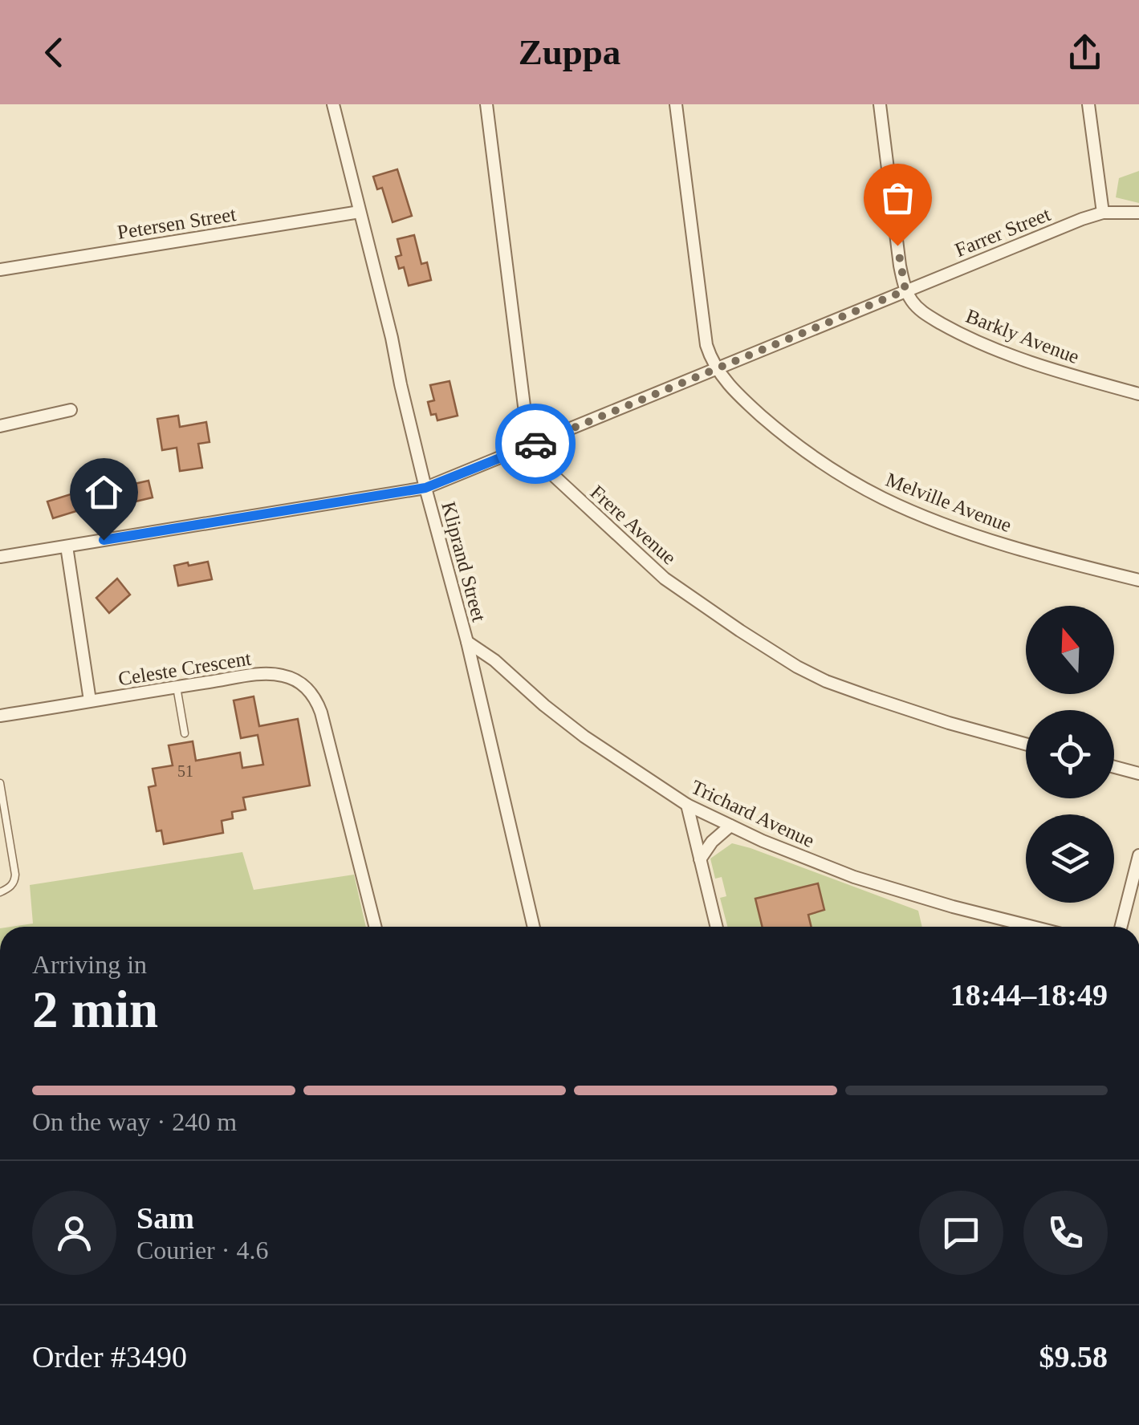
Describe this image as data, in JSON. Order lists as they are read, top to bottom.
{
  "streets": {
    "street": [
      "Petersen Street",
      "Farrer Street",
      "Barkly Avenue",
      "Melville Avenue",
      "Frere Avenue",
      "Kliprand Street",
      "Celeste Crescent",
      "Trichard Avenue"
    ]
  },
  "crossings": [
    ["Petersen Street", "Kliprand Street"],
    ["Farrer Street", "Barkly Avenue"],
    ["Farrer Street", "Melville Avenue"],
    ["Farrer Street", "Frere Avenue"],
    ["Farrer Street", "Kliprand Street"],
    ["Kliprand Street", "Trichard Avenue"]
  ],
  "house_numbers": ["51"],
  "north": "top",
  "page": {
    "header": "Zuppa",
    "heading": ["2 min", "Arriving in", "18:44–18:49"],
    "panel": [
      "Sam",
      "Courier · 4.6",
      "Order #3490",
      "$9.58"
    ],
    "bar": "On the way · 240 m"
  }
}
